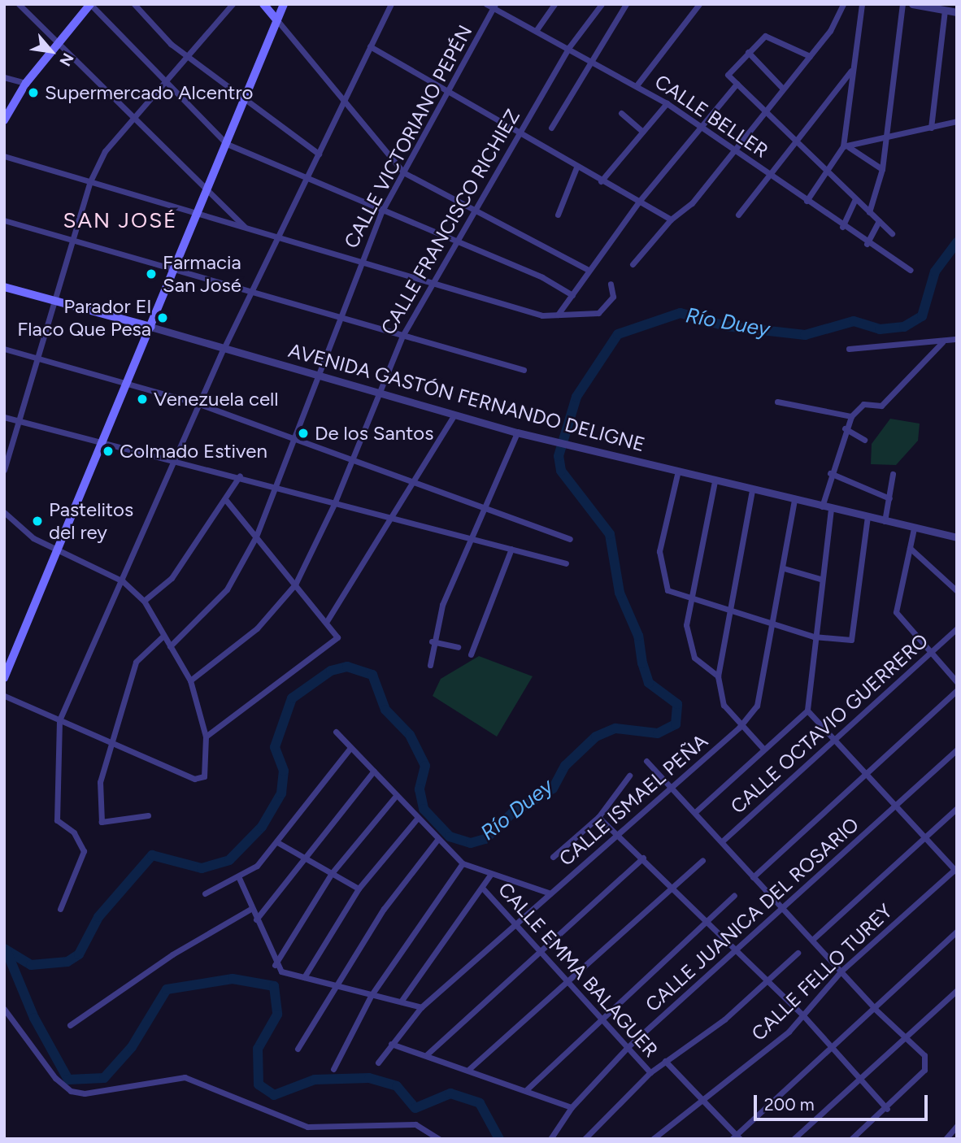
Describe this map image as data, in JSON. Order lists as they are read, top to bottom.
{
  "streets": {
    "main road": ["AVENIDA GASTÓN FERNANDO DELIGNE"],
    "street": [
      "CALLE BELLER",
      "CALLE VICTORIANO PEPÉN",
      "CALLE FRANCISCO RICHIEZ",
      "CALLE OCTAVIO GUERRERO",
      "CALLE ISMAEL PEÑA",
      "CALLE JUANICA DEL ROSARIO",
      "CALLE EMMA BALAGUER",
      "CALLE FELLO TUREY"
    ]
  },
  "crossings": [
    ["CALLE BELLER", "CALLE VICTORIANO PEPÉN"],
    ["CALLE BELLER", "CALLE FRANCISCO RICHIEZ"],
    ["CALLE VICTORIANO PEPÉN", "AVENIDA GASTÓN FERNANDO DELIGNE"],
    ["CALLE FRANCISCO RICHIEZ", "AVENIDA GASTÓN FERNANDO DELIGNE"],
    ["AVENIDA GASTÓN FERNANDO DELIGNE", "CALLE ISMAEL PEÑA"],
    ["CALLE ISMAEL PEÑA", "CALLE EMMA BALAGUER"],
    ["CALLE JUANICA DEL ROSARIO", "CALLE EMMA BALAGUER"],
    ["CALLE EMMA BALAGUER", "CALLE FELLO TUREY"]
  ],
  "districts": ["SAN JOSÉ"],
  "water": ["Río Duey"],
  "places": [
    "Supermercado Alcentro",
    "Farmacia San José",
    "Parador El Flaco Que Pesa",
    "Venezuela cell",
    "De los Santos",
    "Colmado Estiven",
    "Pastelitos del rey"
  ],
  "scale_bar": "200 m",
  "north": "bottom right"
}
